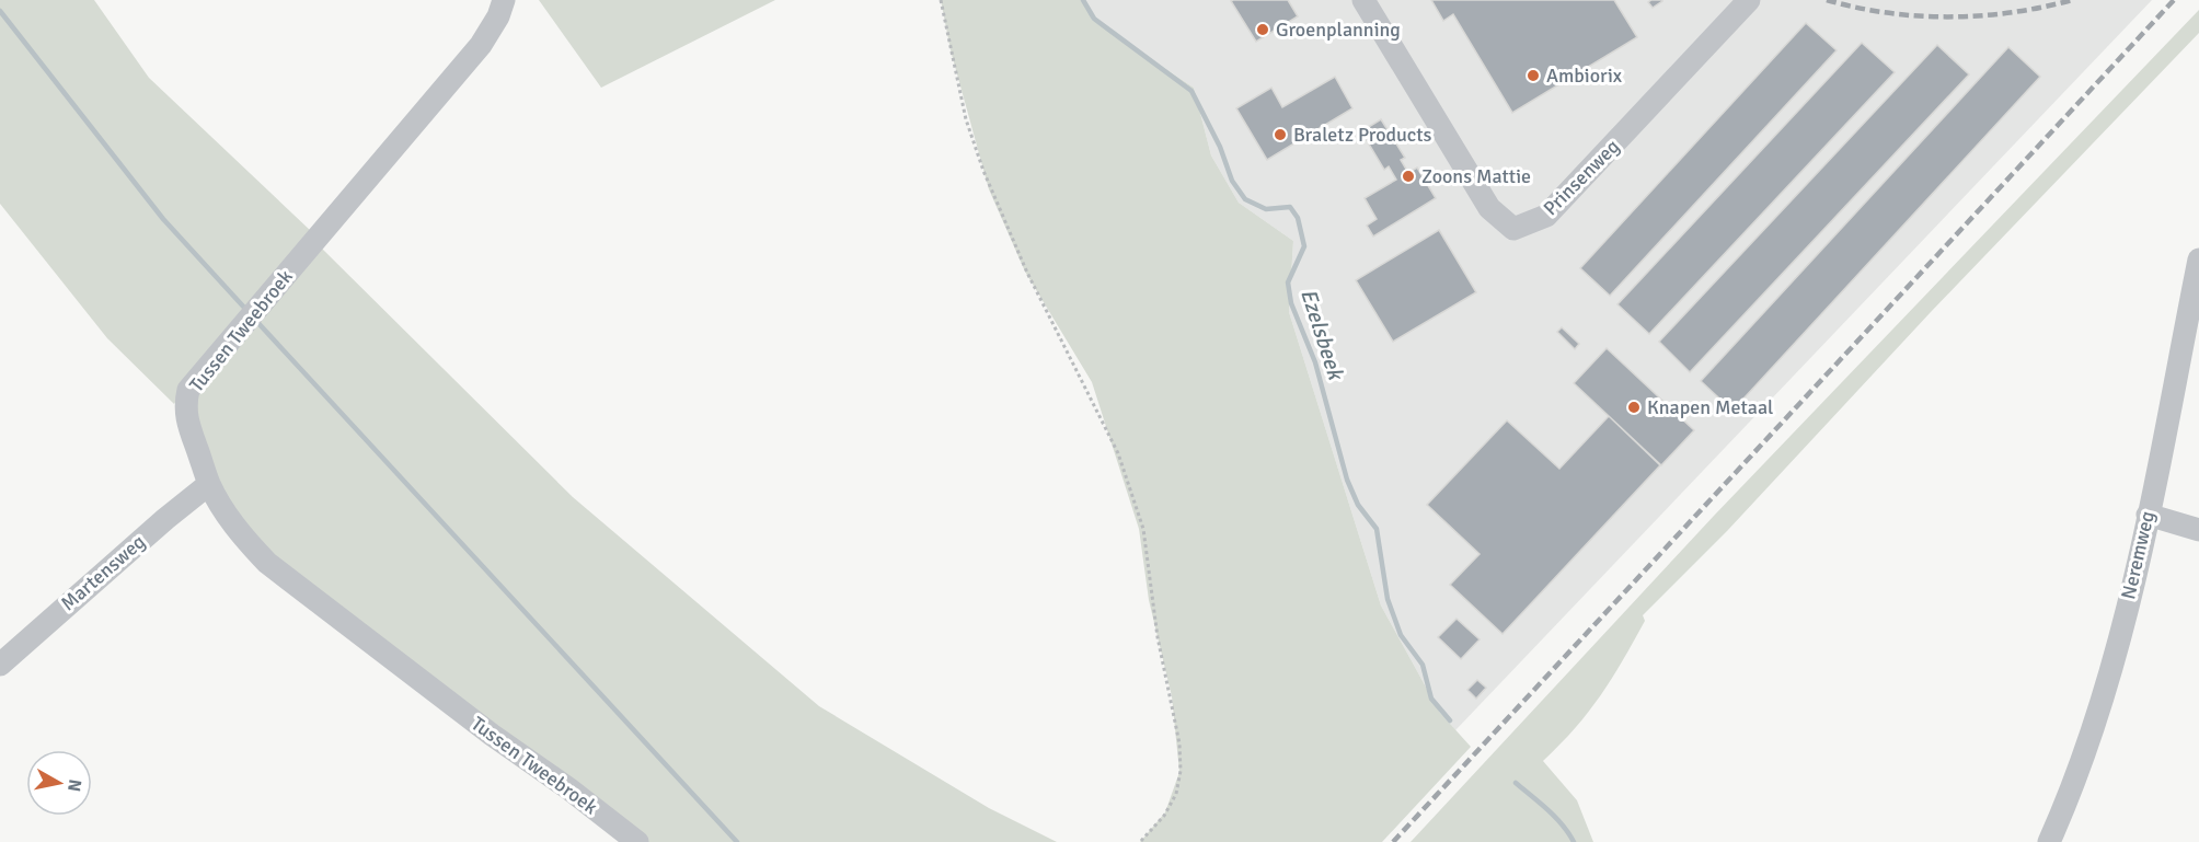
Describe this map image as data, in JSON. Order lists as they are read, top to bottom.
{
  "streets": {
    "street": [
      "Prinsenweg",
      "Tussen Tweebroek",
      "Neremweg",
      "Martensweg"
    ]
  },
  "crossings": [
    ["Tussen Tweebroek", "Martensweg"]
  ],
  "water": ["Ezelsbeek"],
  "places": [
    "Groenplanning",
    "Ambiorix",
    "Braletz Products",
    "Zoons Mattie",
    "Knapen Metaal"
  ],
  "north": "right"
}
